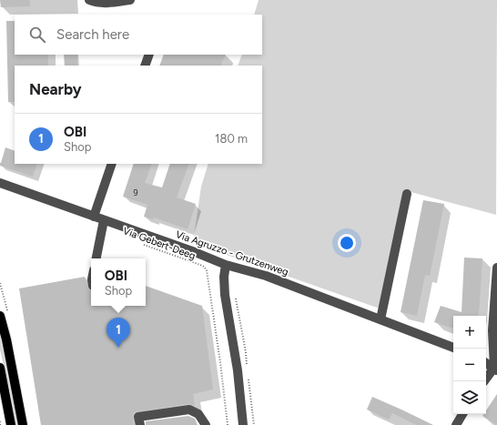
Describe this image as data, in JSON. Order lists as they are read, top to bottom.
{
  "streets": {
    "street": ["Via Agruzzo - Grutzenweg"],
    "path": ["Via Gebert-Deeg"]
  },
  "house_numbers": ["9"],
  "page": {
    "search": "Search here",
    "heading": "Nearby",
    "list": [
      {
        "mark": "1",
        "name": "OBI",
        "note": "Shop",
        "value": "180 m"
      }
    ],
    "popup": ["OBI", "Shop"],
    "map_buttons": ["+", "−"],
    "pins": "1"
  }
}
